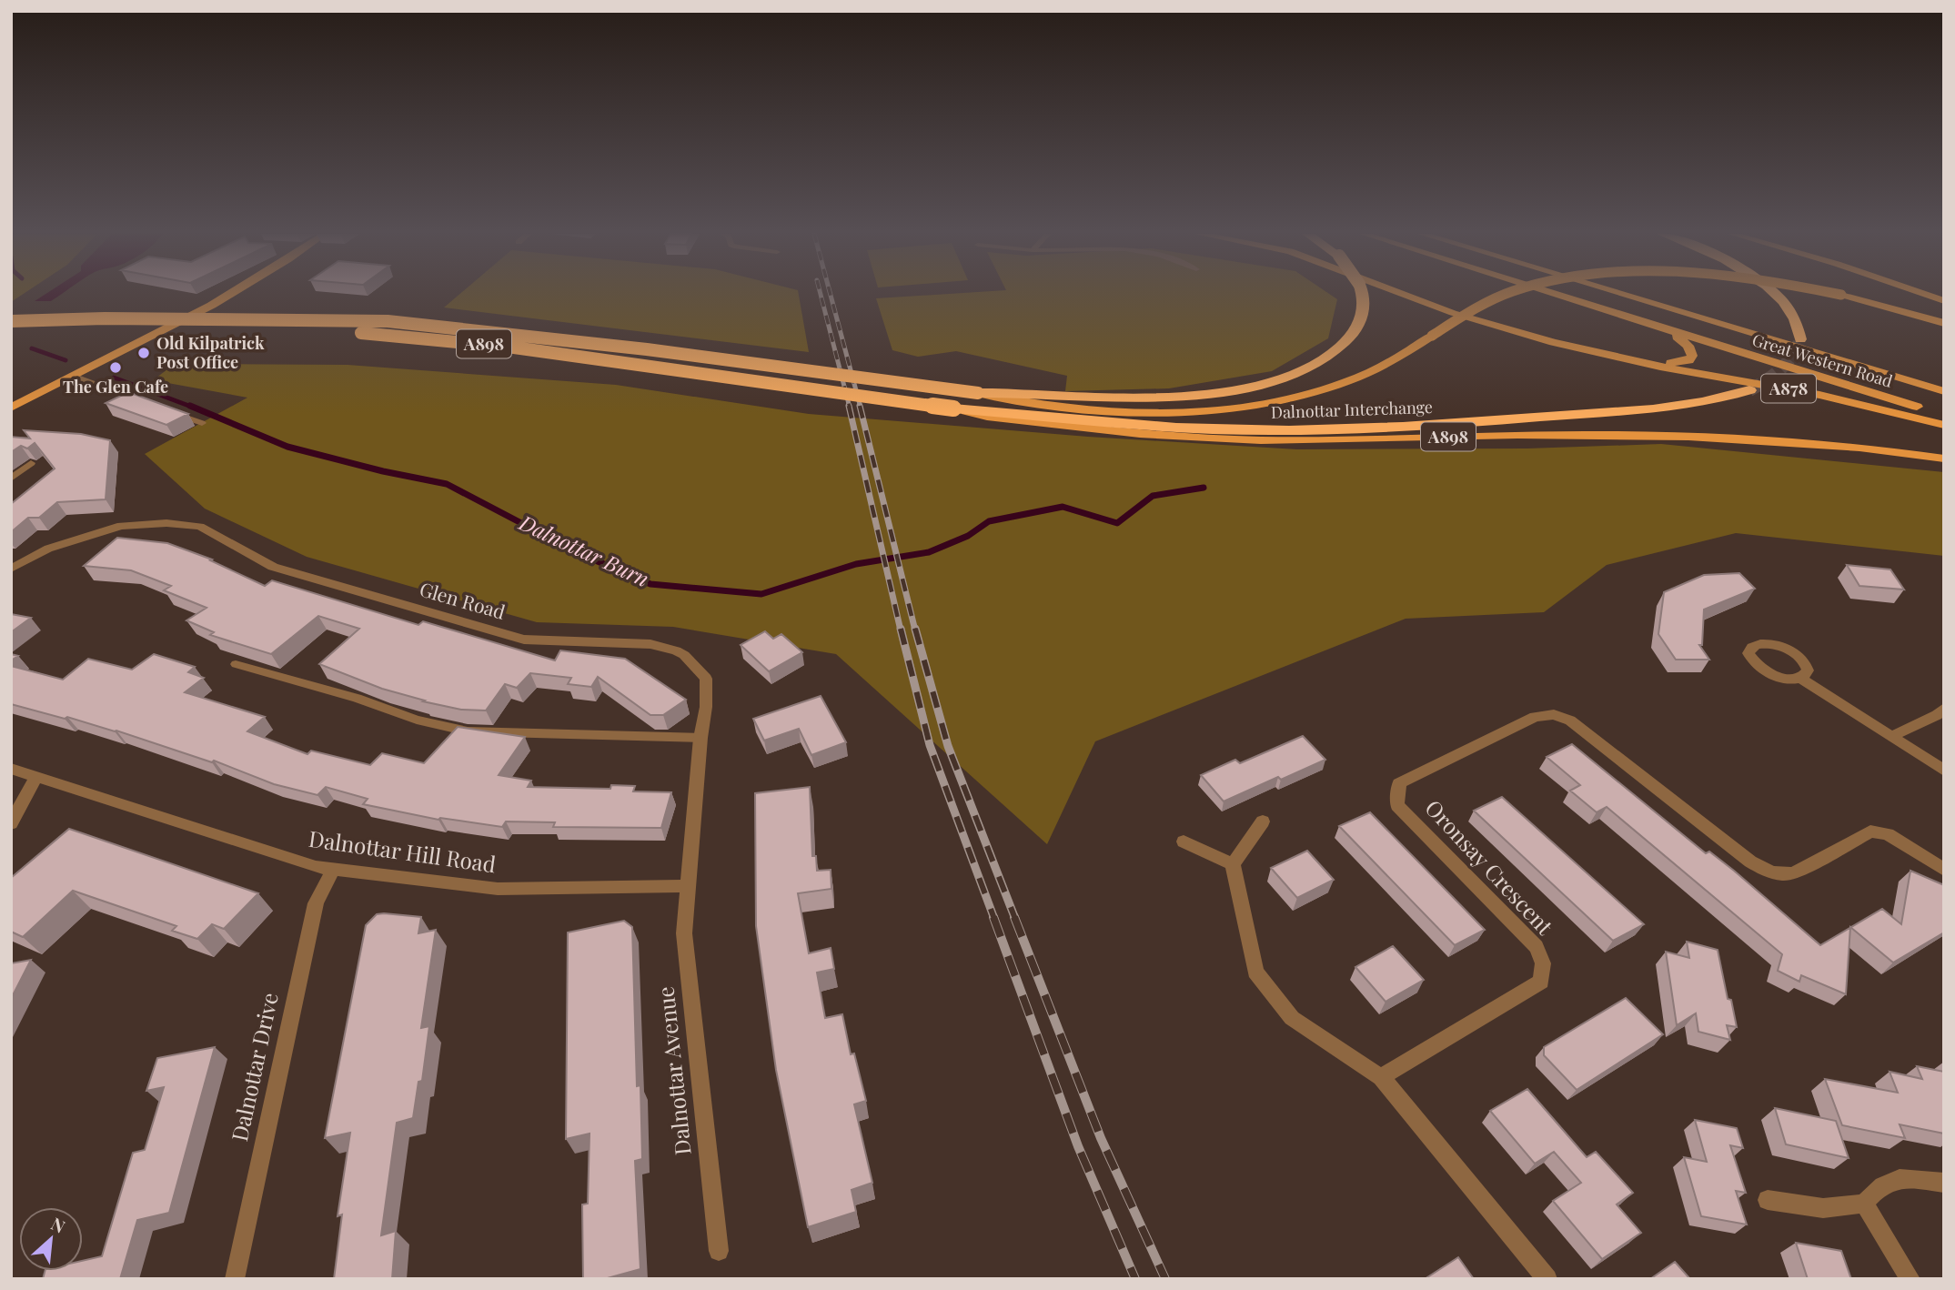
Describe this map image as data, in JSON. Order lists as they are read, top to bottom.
{
  "streets": {
    "highway": ["A898", "Dalnottar Interchange"],
    "main road": ["Great Western Road", "A878"],
    "street": [
      "Glen Road",
      "Dalnottar Hill Road",
      "Oronsay Crescent",
      "Dalnottar Drive",
      "Dalnottar Avenue"
    ]
  },
  "crossings": [
    ["A898", "Dalnottar Interchange"],
    ["Great Western Road", "A878"],
    ["Glen Road", "Dalnottar Hill Road"],
    ["Glen Road", "Dalnottar Avenue"],
    ["Dalnottar Hill Road", "Dalnottar Drive"],
    ["Dalnottar Hill Road", "Dalnottar Avenue"]
  ],
  "water": ["Dalnottar Burn"],
  "places": ["Old Kilpatrick Post Office", "The Glen Cafe"],
  "north": "top right"
}
